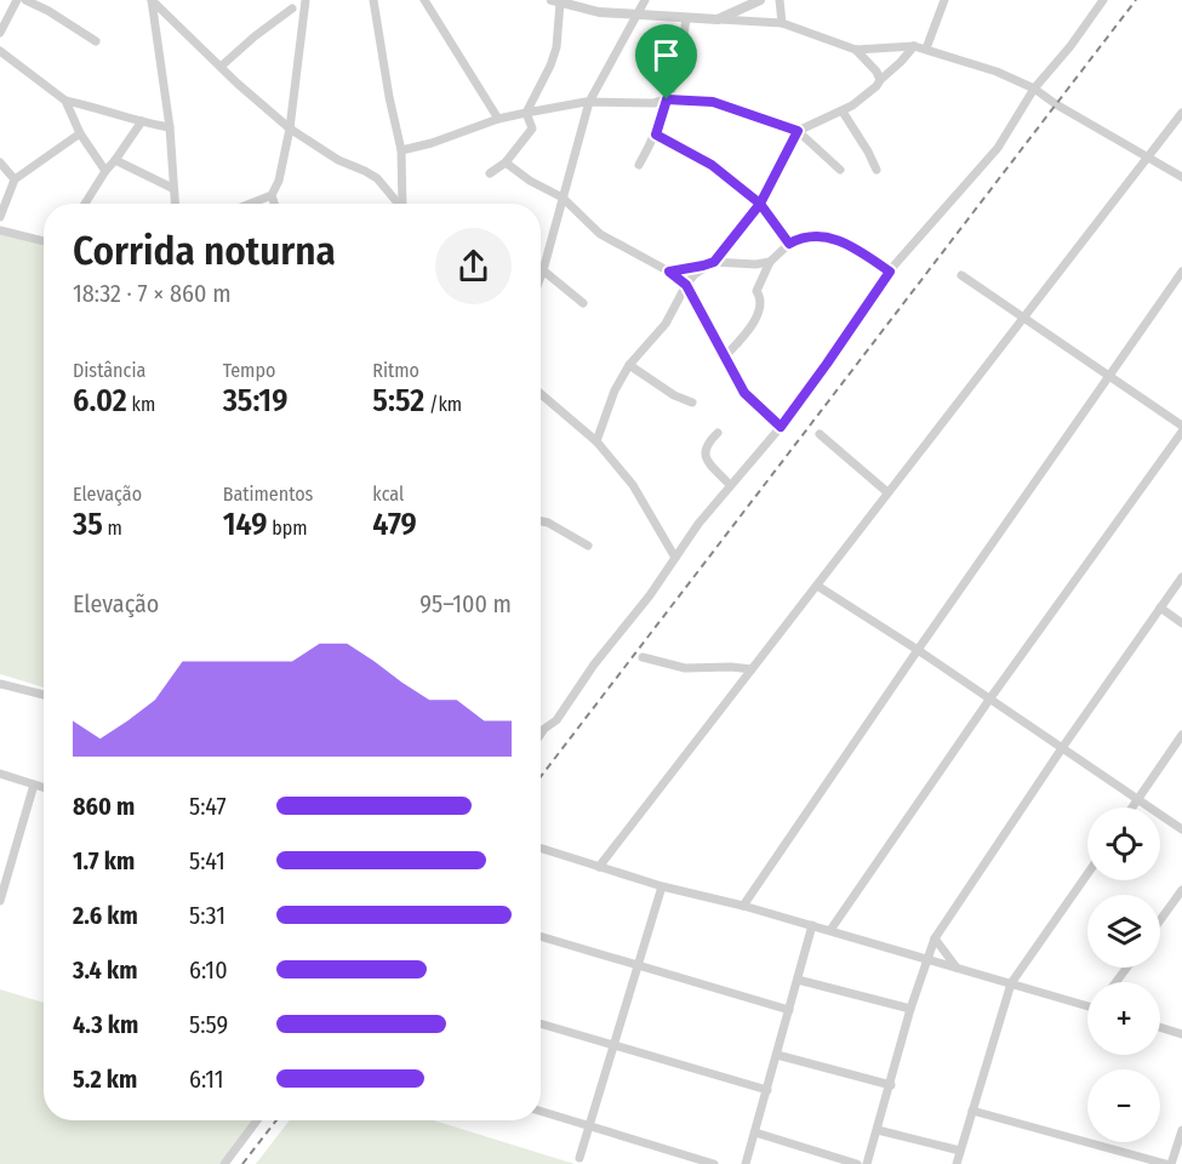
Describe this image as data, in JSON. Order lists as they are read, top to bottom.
{
  "page": {
    "heading": ["Corrida noturna", "18:32 · 7 × 860 m"],
    "stats": [
      ["Distância", "6.02 km"],
      ["Tempo", "35:19"],
      ["Ritmo", "5:52 /km"],
      ["Elevação", "35 m"],
      ["Batimentos", "149 bpm"],
      ["kcal", "479"]
    ],
    "chart": ["Elevação", "95–100 m"],
    "list": [
      {
        "name": "860 m",
        "note": "5:47"
      },
      {
        "name": "1.7 km",
        "note": "5:41"
      },
      {
        "name": "2.6 km",
        "note": "5:31"
      },
      {
        "name": "3.4 km",
        "note": "6:10"
      },
      {
        "name": "4.3 km",
        "note": "5:59"
      },
      {
        "name": "5.2 km",
        "note": "6:11"
      }
    ],
    "map_buttons": ["+", "−"]
  }
}
